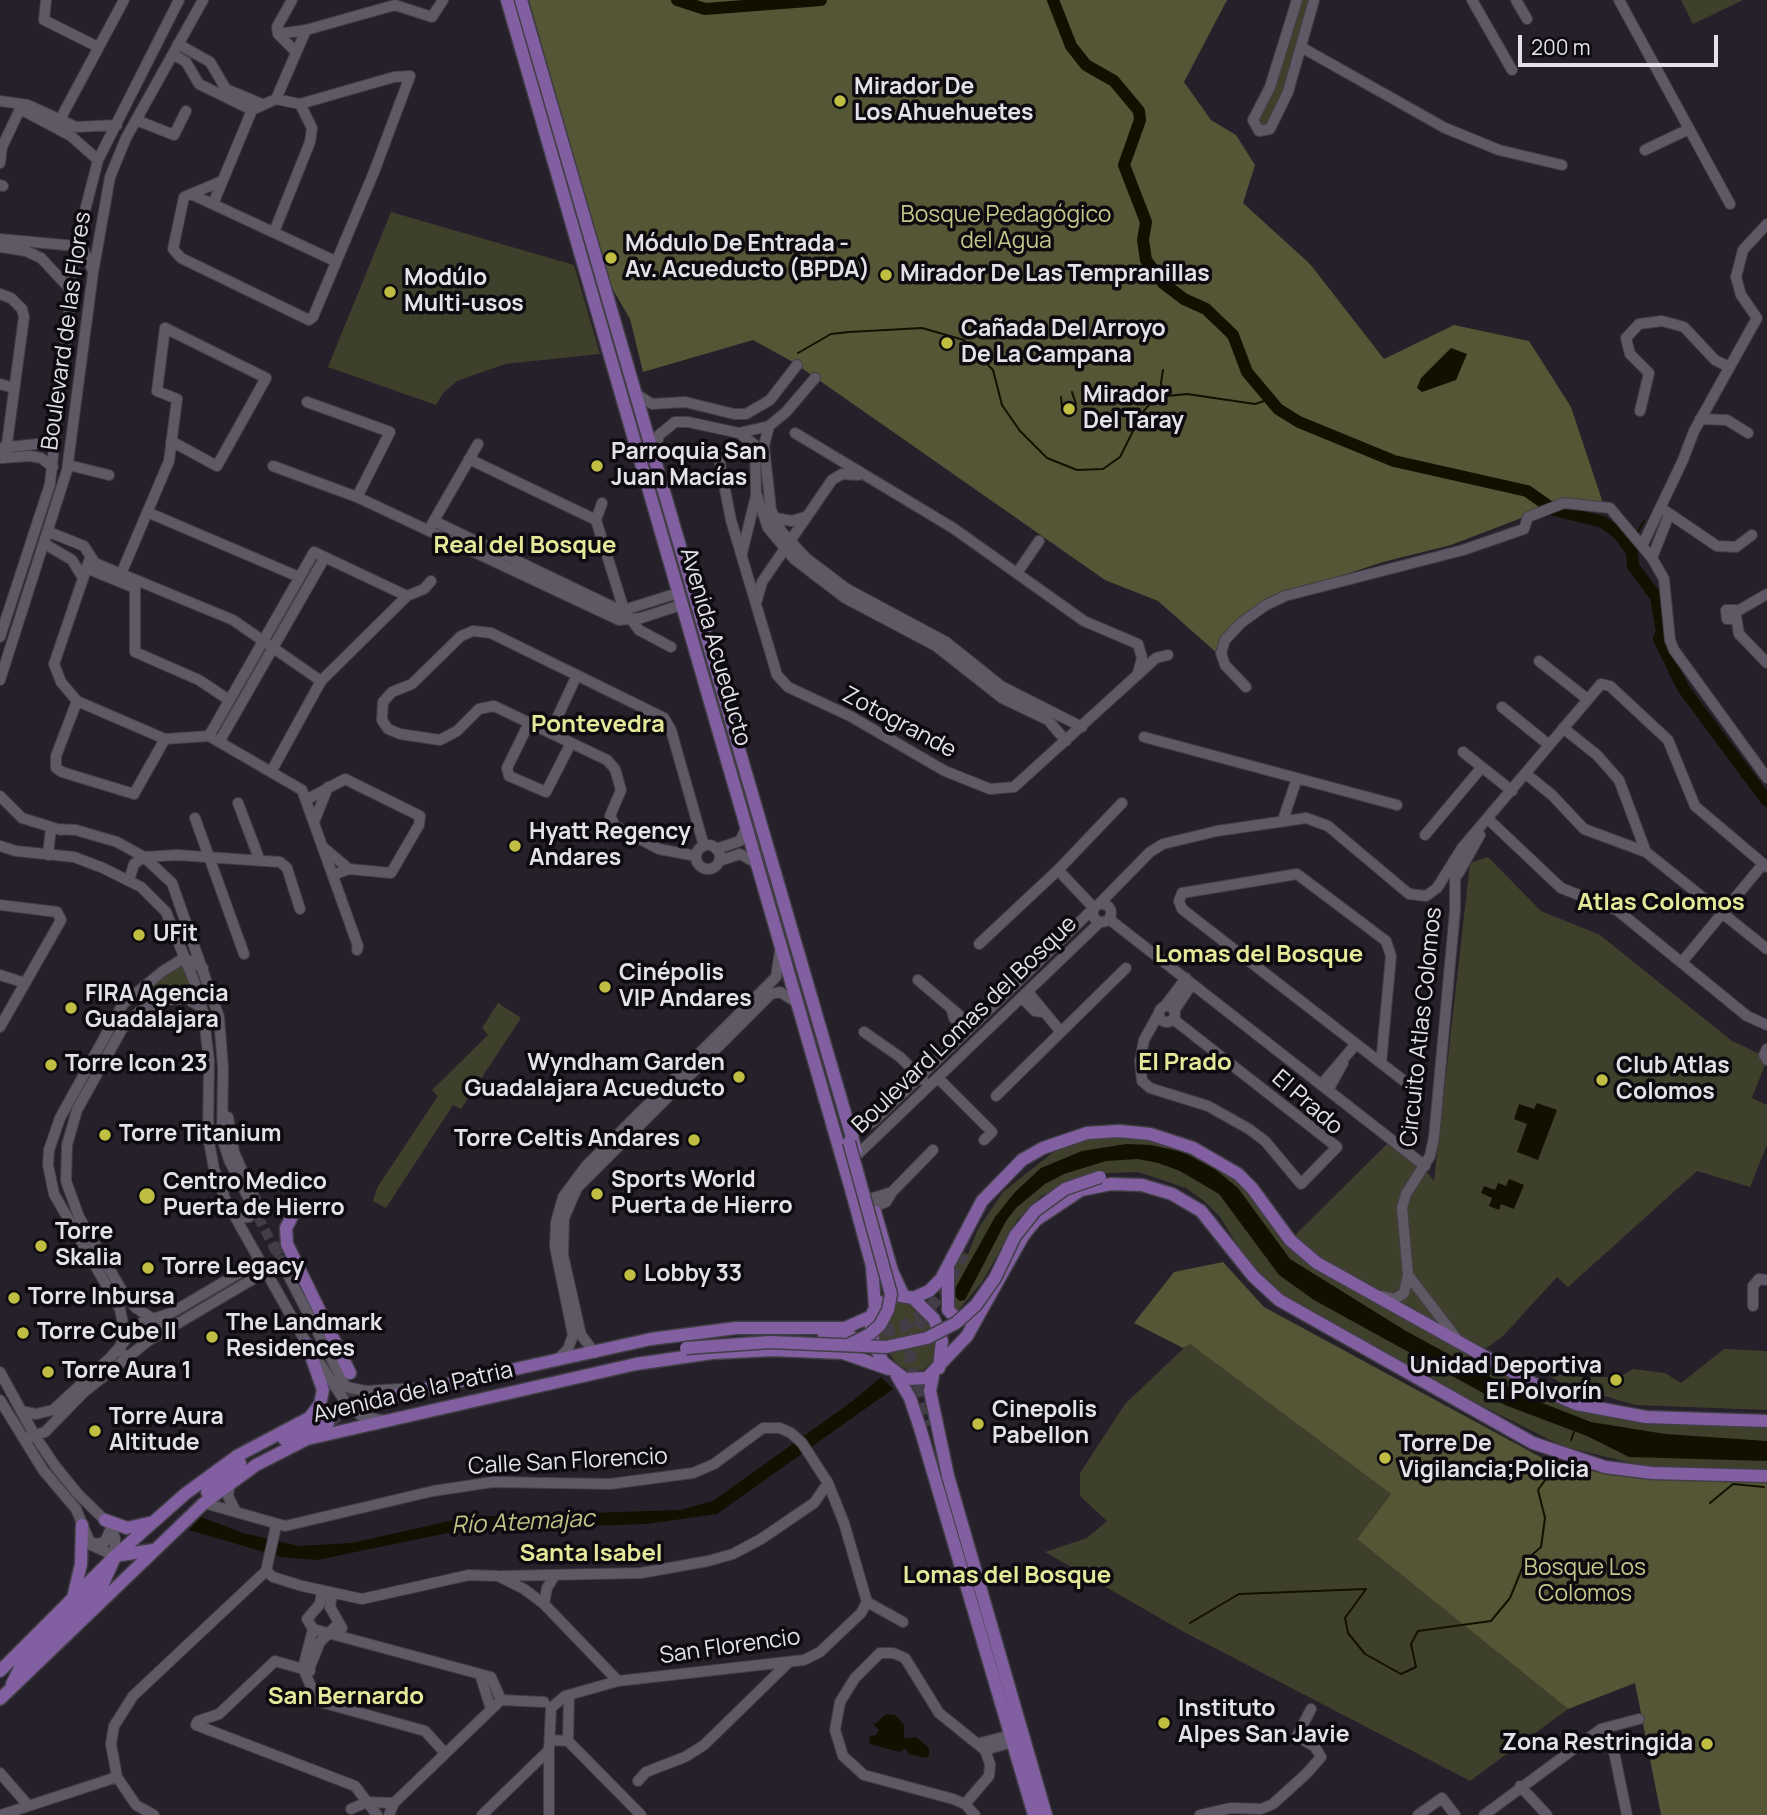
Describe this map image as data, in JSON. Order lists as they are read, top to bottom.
{
  "streets": {
    "main road": ["Avenida Acueducto", "Avenida de la Patria"],
    "street": [
      "Boulevard de las Flores",
      "Zotogrande",
      "Boulevard Lomas del Bosque",
      "Circuito Atlas Colomos",
      "El Prado",
      "Calle San Florencio",
      "San Florencio"
    ]
  },
  "crossings": [
    ["Avenida Acueducto", "Boulevard Lomas del Bosque"],
    ["Avenida Acueducto", "Avenida de la Patria"]
  ],
  "districts": [
    "Real del Bosque",
    "Pontevedra",
    "Atlas Colomos",
    "Lomas del Bosque",
    "El Prado",
    "Santa Isabel",
    "Lomas del Bosque",
    "San Bernardo"
  ],
  "water": ["Río Atemajac"],
  "parks": ["Bosque Pedagógico del Agua", "Bosque Los Colomos"],
  "places": [
    "Mirador De Los Ahuehuetes",
    "Módulo De Entrada - Av. Acueducto (BPDA)",
    "Mirador De Las Tempranillas",
    "Modúlo Multi-usos",
    "Cañada Del Arroyo De La Campana",
    "Mirador Del Taray",
    "Parroquia San Juan Macías",
    "Hyatt Regency Andares",
    "UFit",
    "Cinépolis VIP Andares",
    "FIRA Agencia Guadalajara",
    "Torre Icon 23",
    "Wyndham Garden Guadalajara Acueducto",
    "Club Atlas Colomos",
    "Torre Titanium",
    "Torre Celtis Andares",
    "Sports World Puerta de Hierro",
    "Centro Medico Puerta de Hierro",
    "Torre Skalia",
    "Torre Legacy",
    "Lobby 33",
    "Torre Inbursa",
    "Torre Cube II",
    "The Landmark Residences",
    "Torre Aura 1",
    "Unidad Deportiva El Polvorín",
    "Cinepolis Pabellon",
    "Torre Aura Altitude",
    "Torre De Vigilancia;Policia",
    "Instituto Alpes San Javie",
    "Zona Restringida"
  ],
  "scale_bar": "200 m"
}
